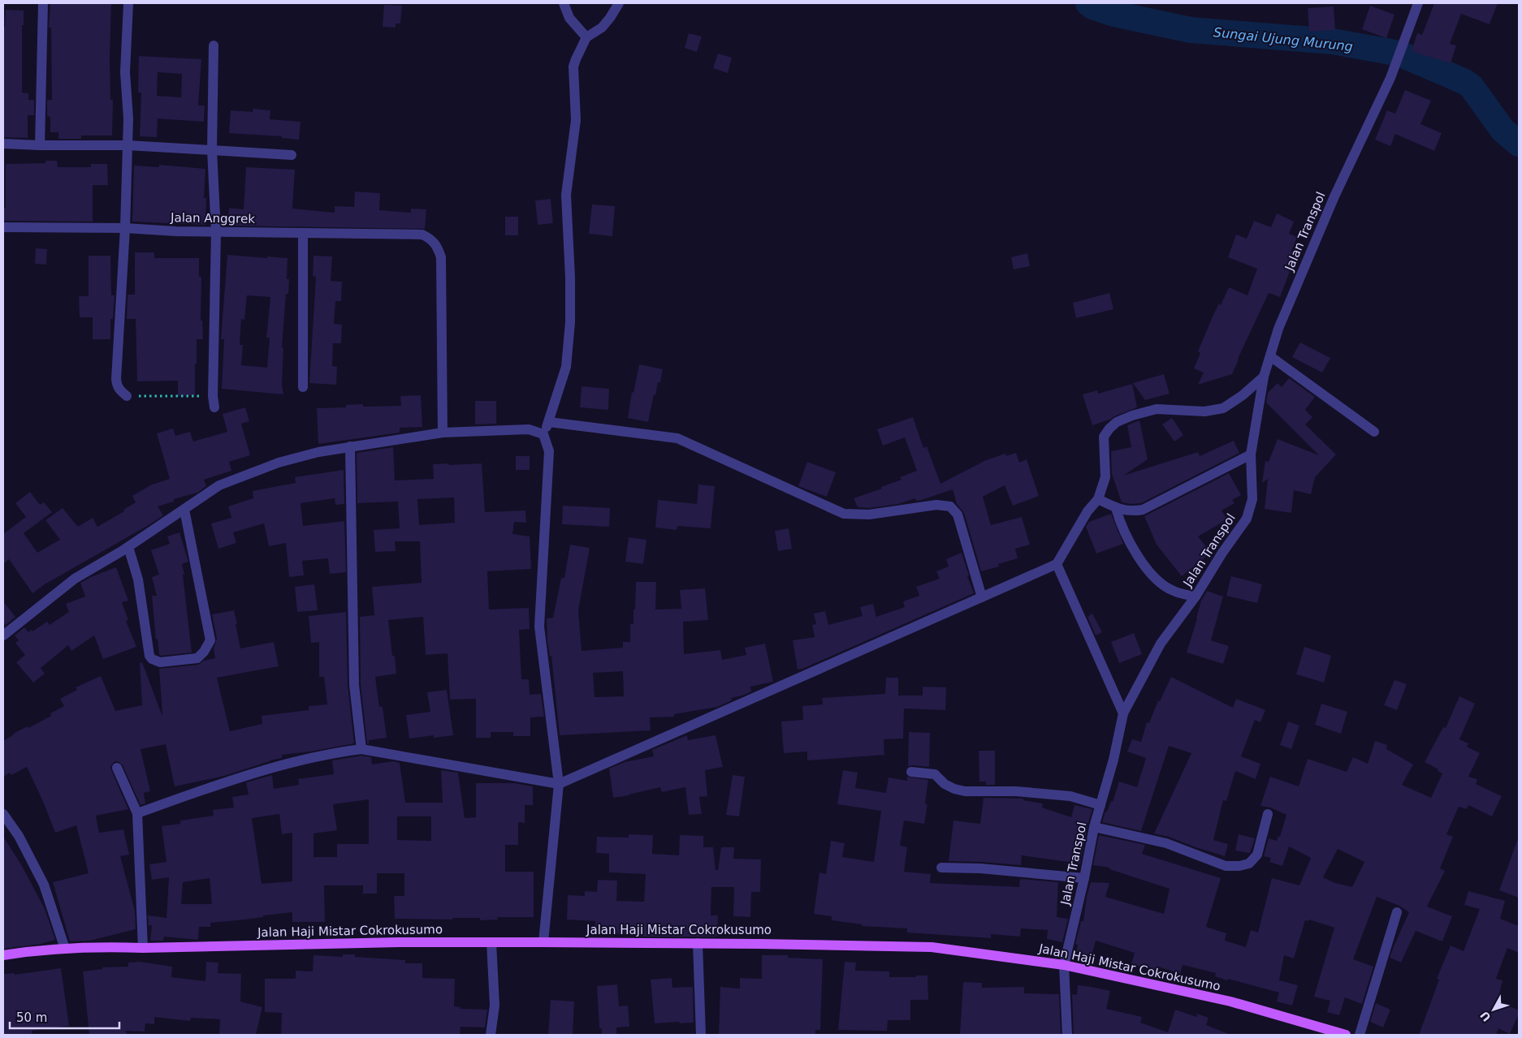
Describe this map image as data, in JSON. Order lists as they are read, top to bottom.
{
  "streets": {
    "main road": ["Jalan Haji Mistar Cokrokusumo"],
    "street": ["Jalan Anggrek", "Jalan Transpol"]
  },
  "crossings": [
    ["Jalan Transpol", "Jalan Haji Mistar Cokrokusumo"]
  ],
  "water": ["Sungai Ujung Murung"],
  "scale_bar": "50 m",
  "north": "bottom left"
}
